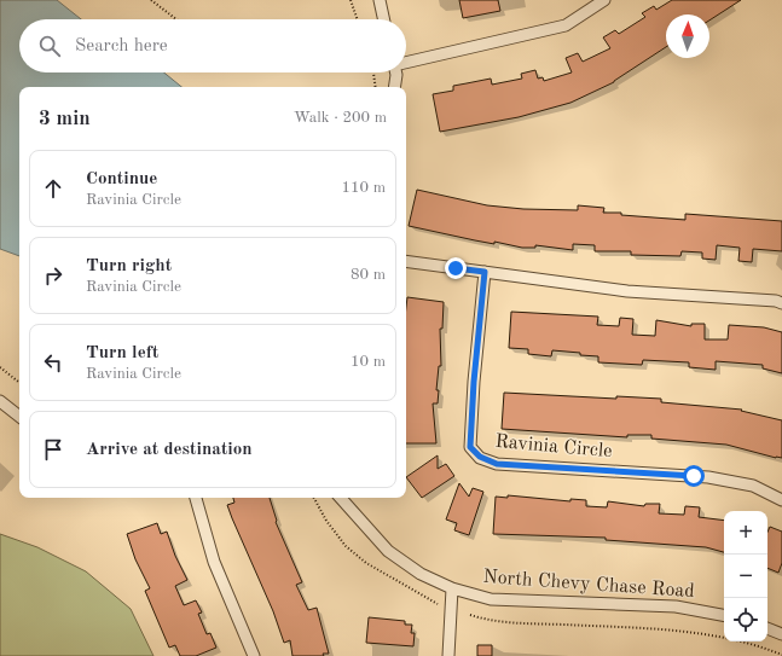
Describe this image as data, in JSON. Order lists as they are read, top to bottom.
{
  "streets": {
    "street": ["Ravinia Circle", "North Chevy Chase Road"]
  },
  "north": "top",
  "page": {
    "search": "Search here",
    "heading": ["3 min", "Walk · 200 m"],
    "list": [
      ["Continue", "Ravinia Circle", "110 m"],
      ["Turn right", "Ravinia Circle", "80 m"],
      ["Turn left", "Ravinia Circle", "10 m"],
      "Arrive at destination"
    ],
    "map_buttons": ["+", "−"]
  }
}
